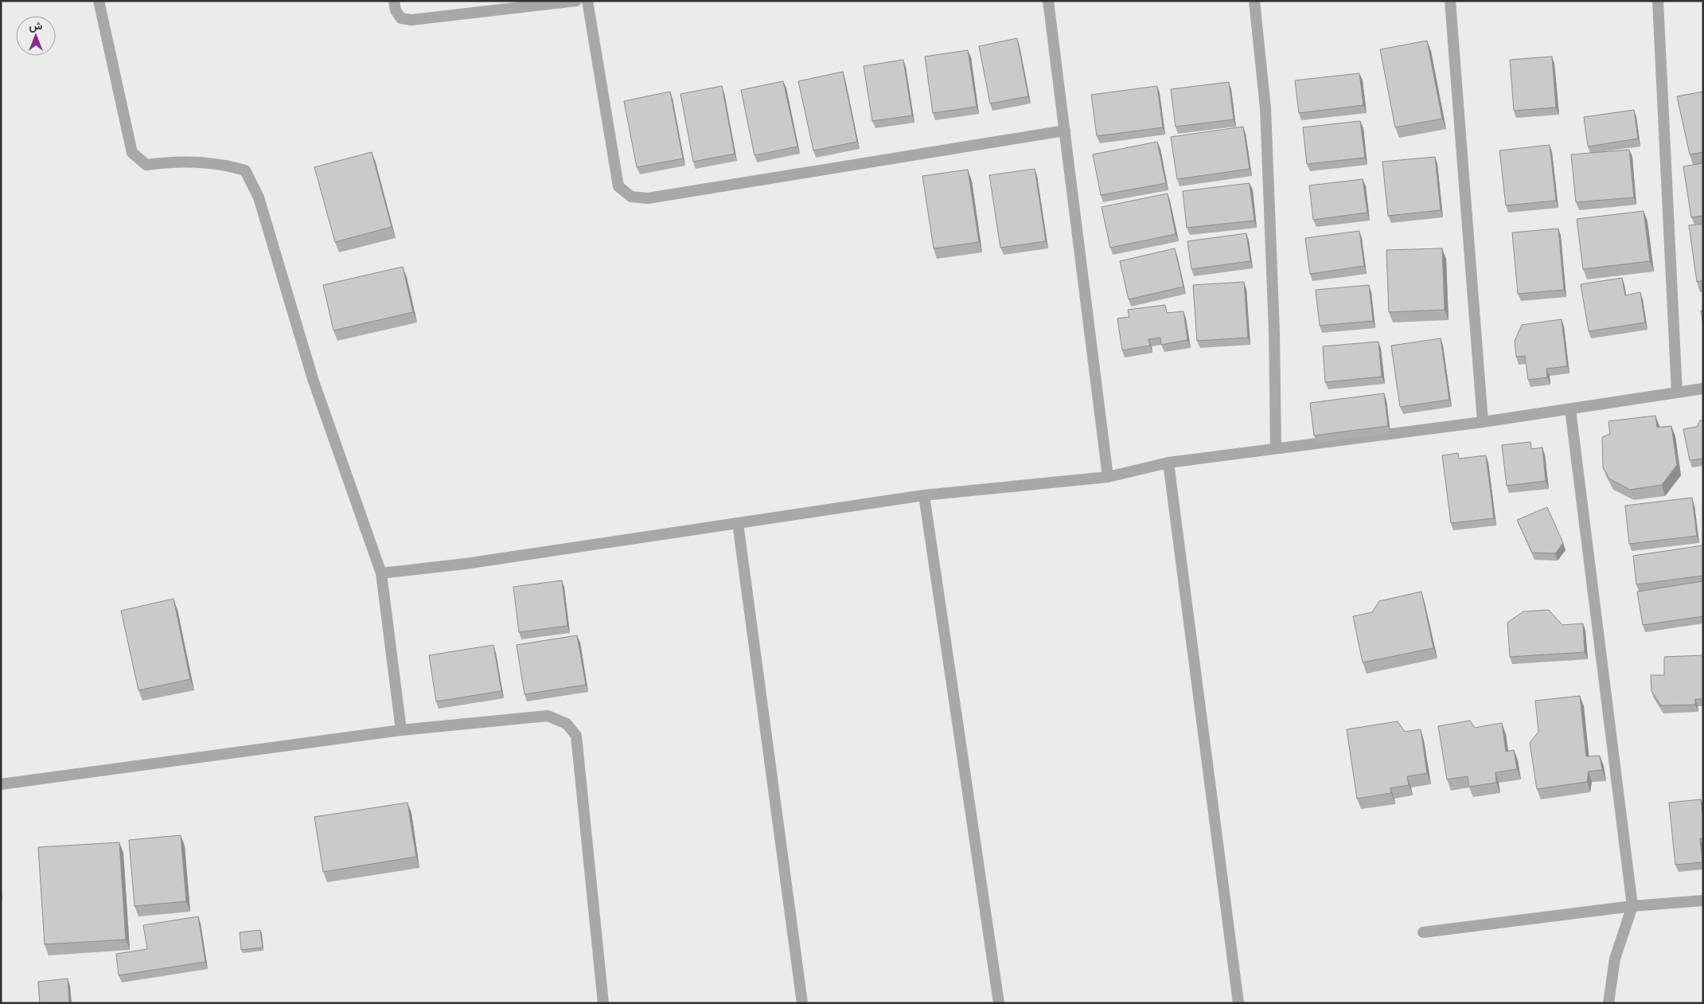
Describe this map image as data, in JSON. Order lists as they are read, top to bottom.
{
  "north": "top"
}
